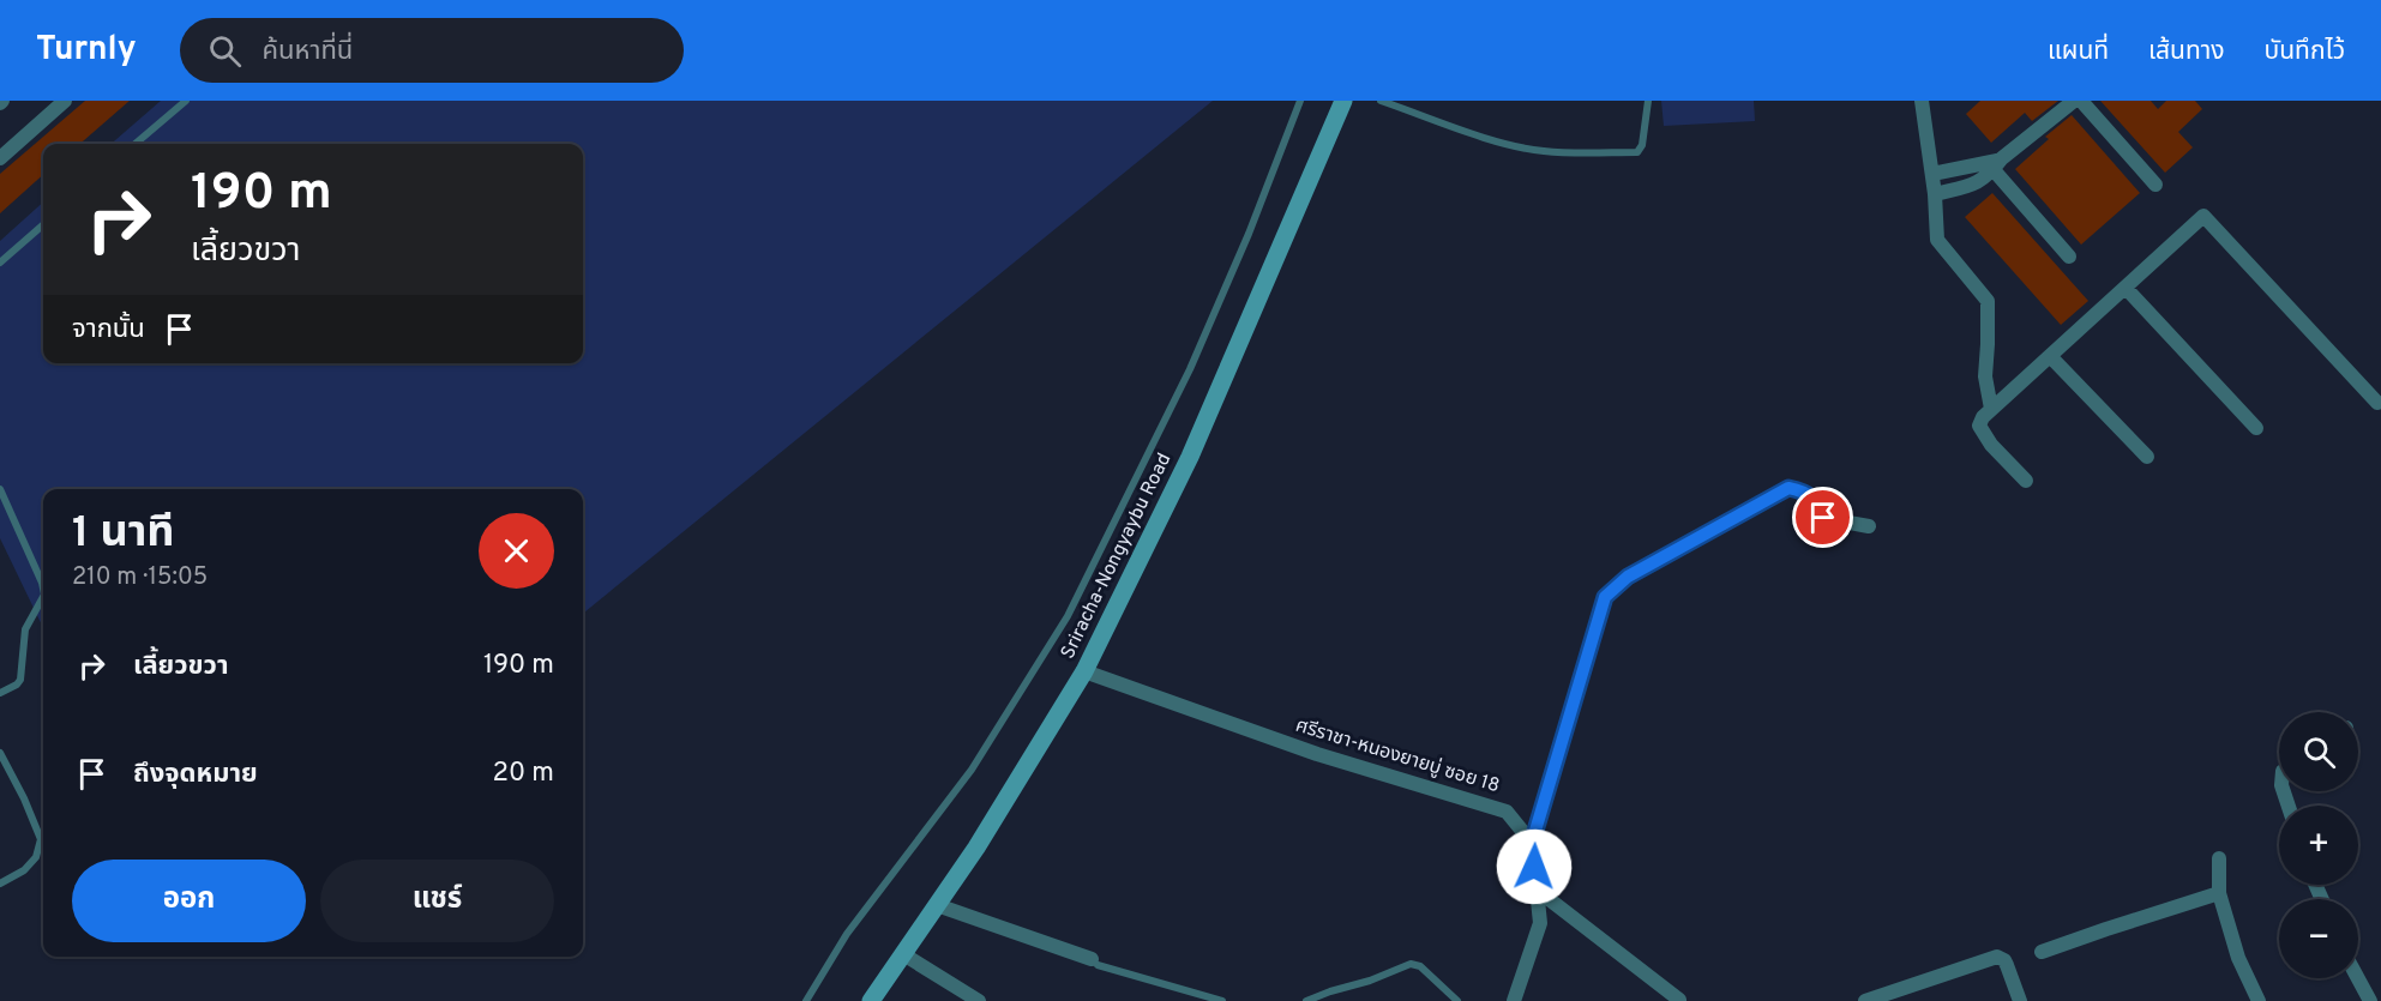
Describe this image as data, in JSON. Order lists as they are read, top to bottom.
{
  "streets": {
    "main road": ["Sriracha-Nongyaybu Road"],
    "street": ["ศรีราชา-หนองยายบู่ ซอย 18"]
  },
  "crossings": [
    ["Sriracha-Nongyaybu Road", "ศรีราชา-หนองยายบู่ ซอย 18"]
  ],
  "page": {
    "header": "Turnly",
    "search": "ค้นหาที่นี่",
    "nav": ["แผนที่", "เส้นทาง", "บันทึกไว้"],
    "turn": ["190 m", "เลี้ยวขวา"],
    "then": "จากนั้น",
    "heading": ["1 นาที", "210 m · 15:05"],
    "list": [
      {
        "name": "เลี้ยวขวา",
        "value": "190 m"
      },
      {
        "name": "ถึงจุดหมาย",
        "value": "20 m"
      }
    ],
    "map_buttons": ["+", "−"],
    "buttons": ["ออก", "แชร์"]
  }
}
